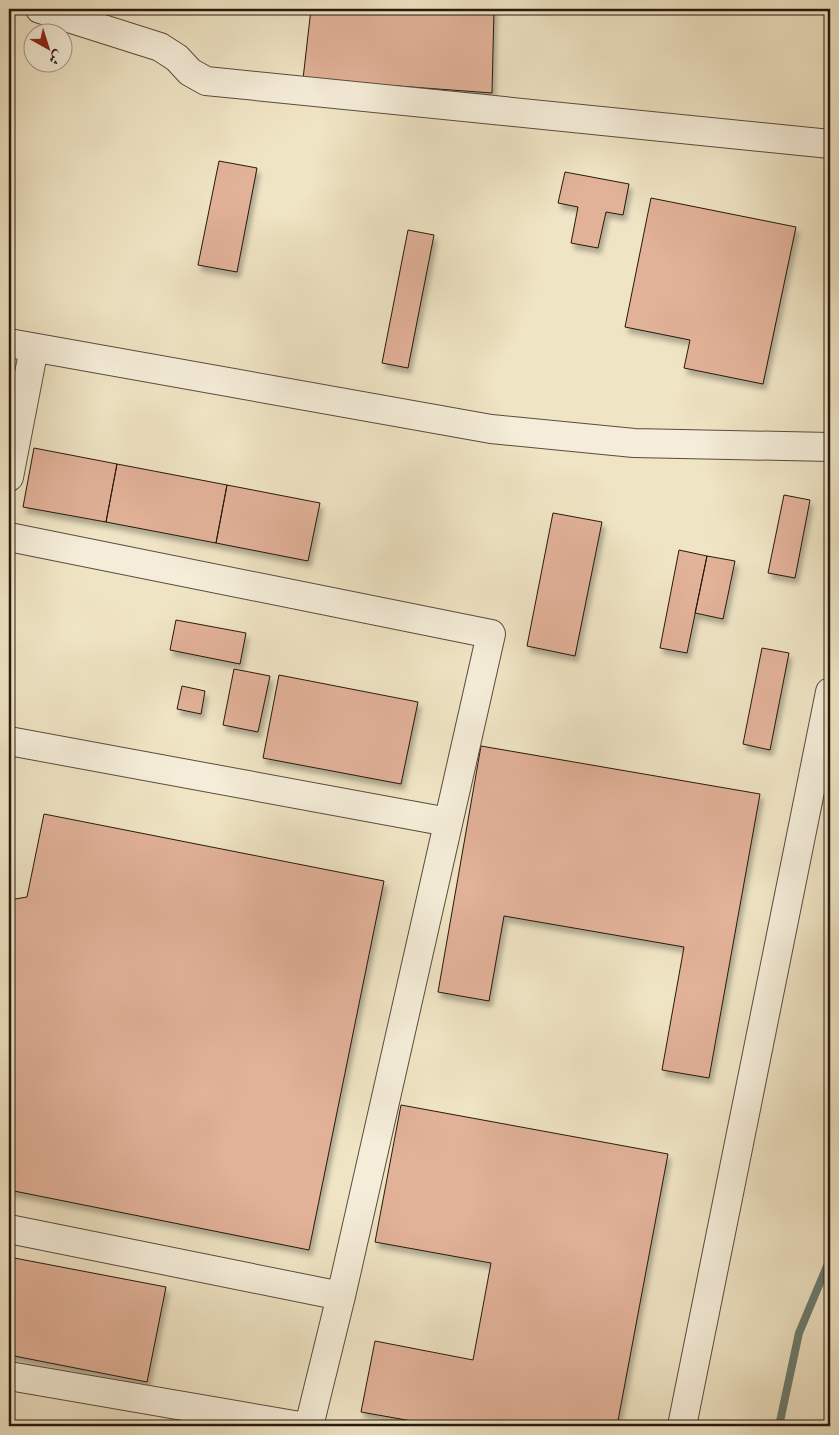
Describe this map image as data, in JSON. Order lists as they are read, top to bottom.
{
  "north": "bottom right"
}
